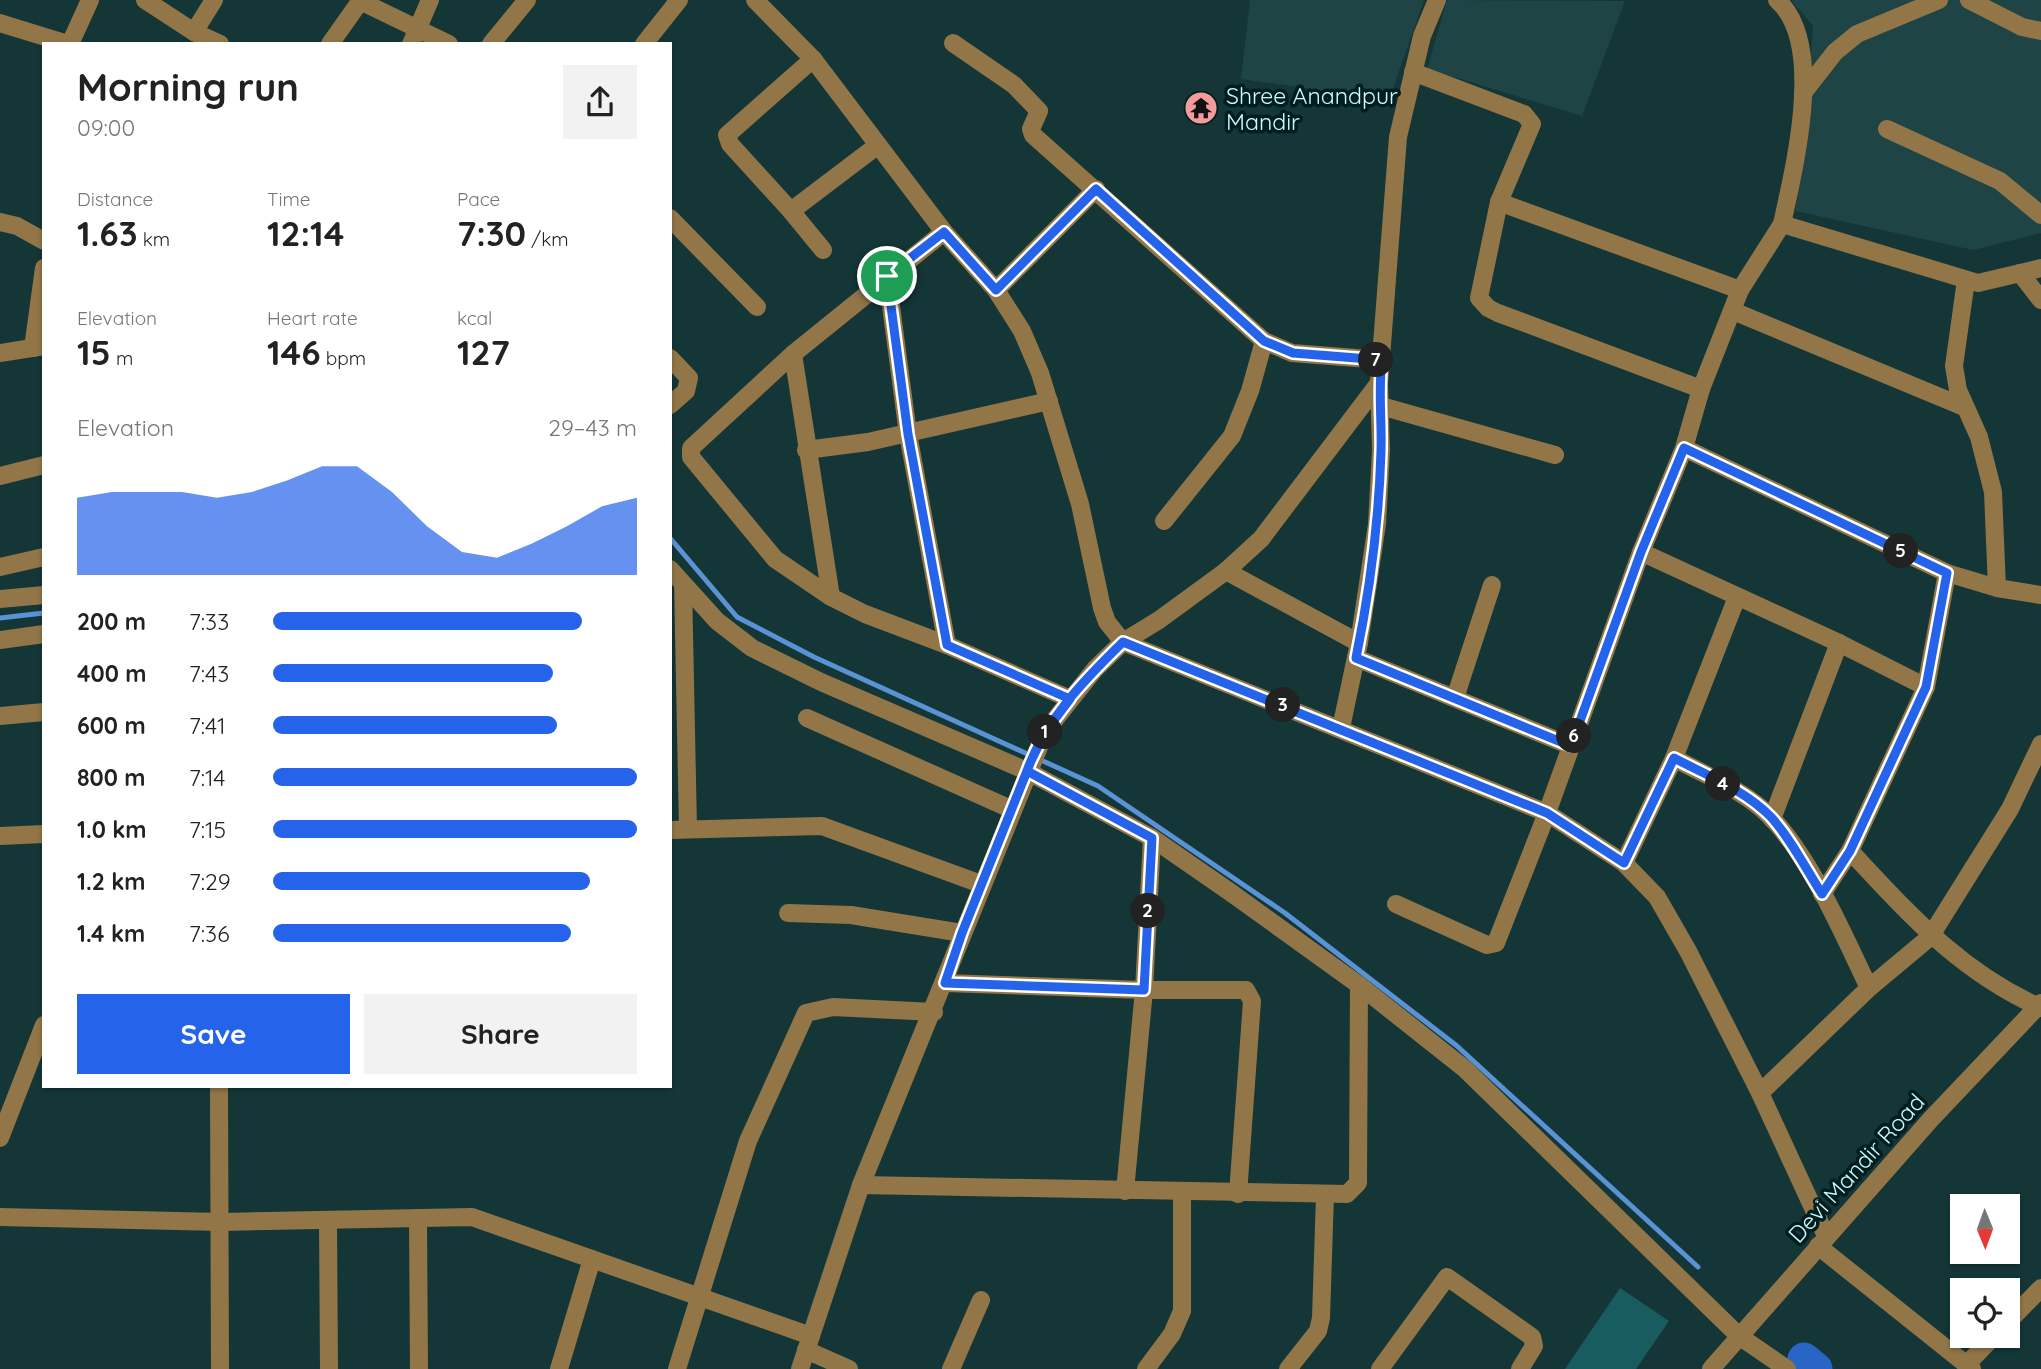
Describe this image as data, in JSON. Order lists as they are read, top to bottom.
{
  "streets": {
    "street": ["Devi Mandir Road"]
  },
  "places": {
    "temple": ["Shree Anandpur Mandir"]
  },
  "north": "bottom",
  "page": {
    "heading": ["Morning run", "09:00"],
    "stats": [
      ["Distance", "1.63 km"],
      ["Time", "12:14"],
      ["Pace", "7:30 /km"],
      ["Elevation", "15 m"],
      ["Heart rate", "146 bpm"],
      ["kcal", "127"]
    ],
    "pins": [
      "7",
      "5",
      "3",
      "1",
      "6",
      "4",
      "2"
    ],
    "chart": ["Elevation", "29–43 m"],
    "list": [
      {
        "name": "200 m",
        "note": "7:33"
      },
      {
        "name": "400 m",
        "note": "7:43"
      },
      {
        "name": "600 m",
        "note": "7:41"
      },
      {
        "name": "800 m",
        "note": "7:14"
      },
      {
        "name": "1.0 km",
        "note": "7:15"
      },
      {
        "name": "1.2 km",
        "note": "7:29"
      },
      {
        "name": "1.4 km",
        "note": "7:36"
      }
    ],
    "buttons": ["Save", "Share"]
  }
}
